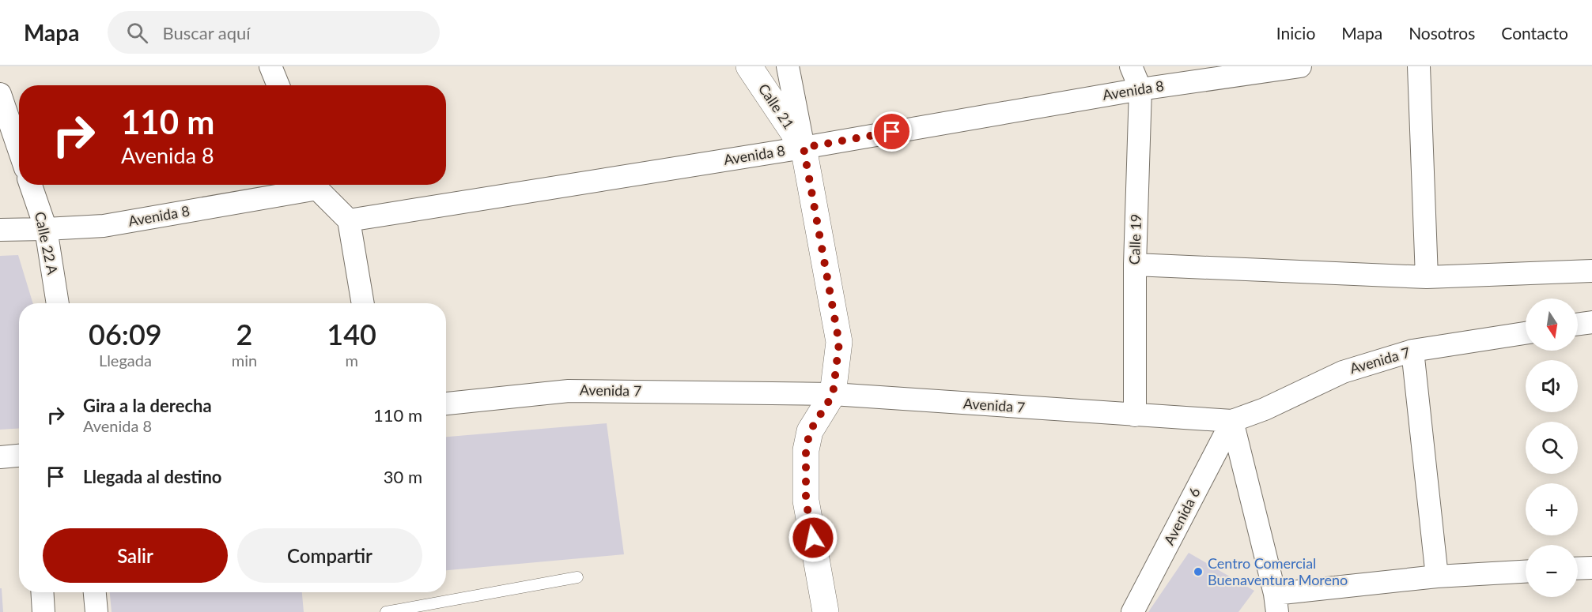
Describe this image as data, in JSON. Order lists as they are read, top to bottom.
{
  "streets": {
    "street": [
      "Avenida 8",
      "Calle 21",
      "Calle 19",
      "Calle 22 A",
      "Avenida 7",
      "Avenida 6"
    ]
  },
  "crossings": [
    ["Avenida 8", "Calle 21"],
    ["Avenida 8", "Calle 19"],
    ["Avenida 8", "Calle 22 A"],
    ["Calle 19", "Avenida 7"],
    ["Avenida 7", "Avenida 6"]
  ],
  "places": ["Centro Comercial Buenaventura Moreno"],
  "north": "bottom",
  "page": {
    "header": "Mapa",
    "search": "Buscar aquí",
    "nav": [
      "Inicio",
      "Mapa",
      "Nosotros",
      "Contacto"
    ],
    "turn": ["110 m", "Avenida 8"],
    "map_buttons": ["+", "−"],
    "eta": [
      "06:09",
      "Llegada",
      "2",
      "min",
      "140",
      "m"
    ],
    "list": [
      {
        "name": "Gira a la derecha",
        "note": "Avenida 8",
        "value": "110 m"
      },
      {
        "name": "Llegada al destino",
        "value": "30 m"
      }
    ],
    "buttons": ["Salir", "Compartir"]
  }
}
